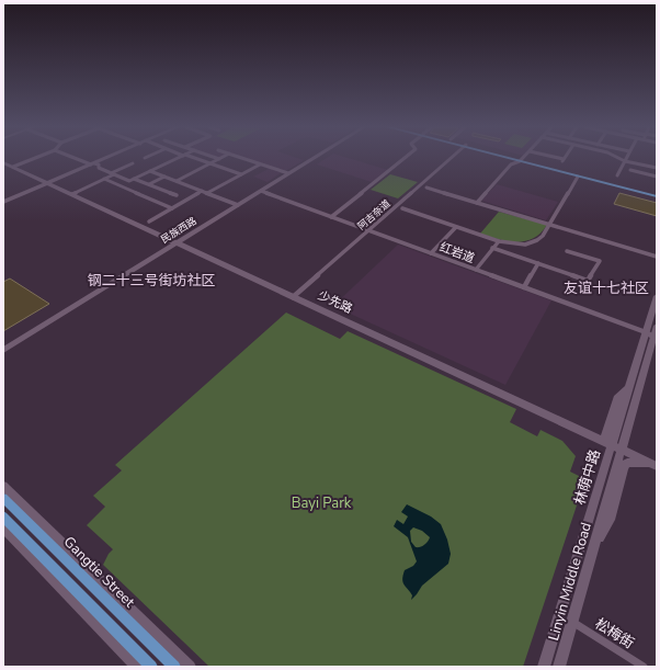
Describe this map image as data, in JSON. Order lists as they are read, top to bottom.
{
  "streets": {
    "main road": [
      "民族西路",
      "少先路",
      "林荫中路",
      "Gangtie Street",
      "Linyin Middle Road"
    ],
    "street": ["阿吉奈道", "红岩道", "松梅街"]
  },
  "crossings": [
    ["阿吉奈道", "红岩道"],
    ["阿吉奈道", "少先路"],
    ["民族西路", "红岩道"],
    ["民族西路", "少先路"],
    ["红岩道", "林荫中路"],
    ["红岩道", "Linyin Middle Road"],
    ["少先路", "林荫中路"],
    ["少先路", "Linyin Middle Road"],
    ["林荫中路", "Linyin Middle Road"],
    ["Linyin Middle Road", "松梅街"]
  ],
  "districts": ["钢二十三号街坊社区", "友谊十七社区"],
  "parks": ["Bayi Park"]
}
